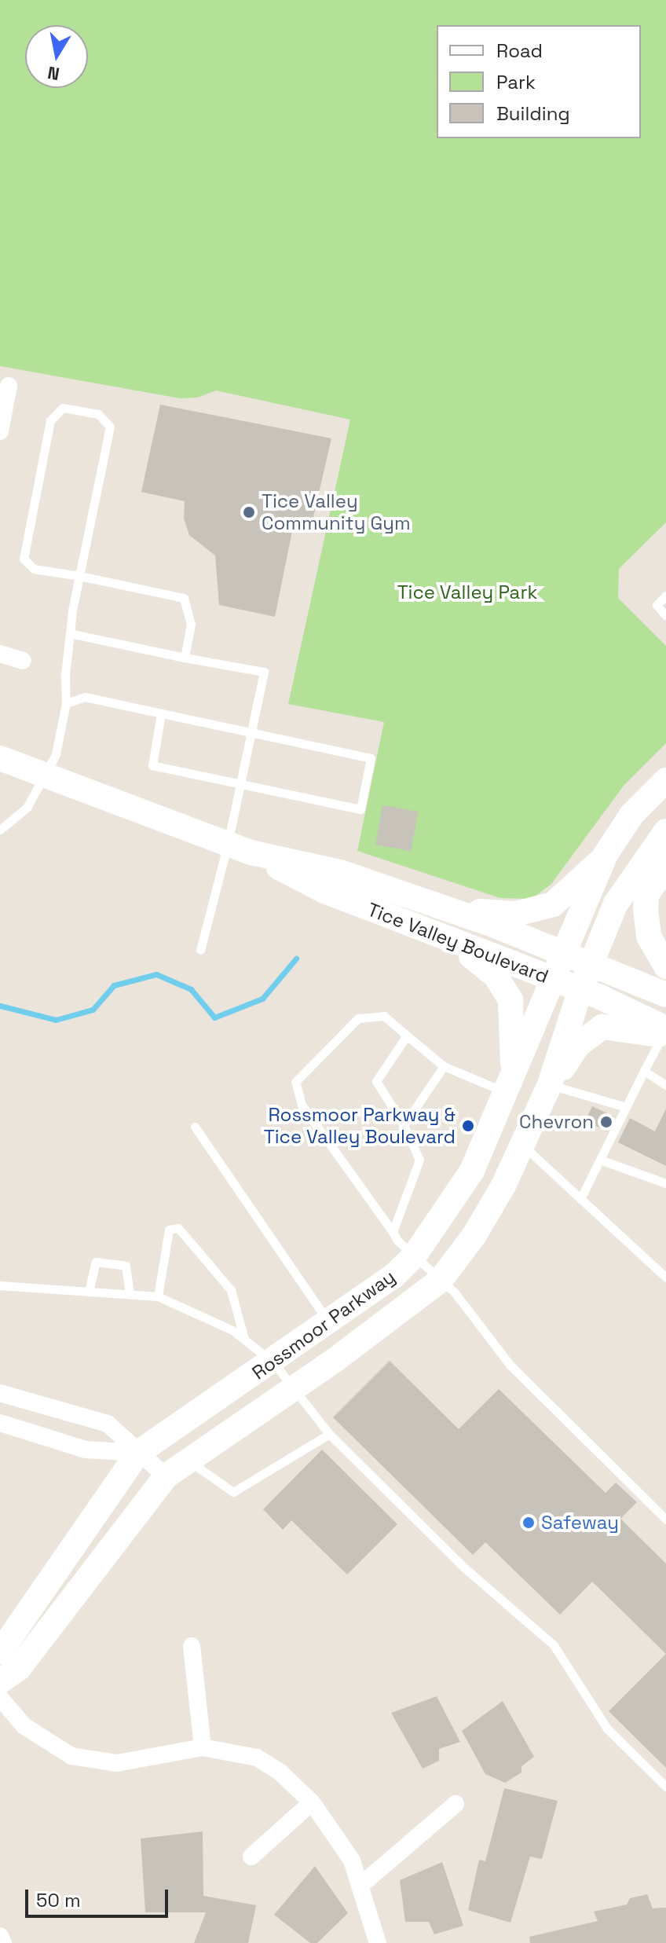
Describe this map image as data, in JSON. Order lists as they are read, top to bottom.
{
  "streets": {
    "street": ["Tice Valley Boulevard", "Rossmoor Parkway"]
  },
  "crossings": [
    ["Tice Valley Boulevard", "Rossmoor Parkway"]
  ],
  "parks": ["Tice Valley Park"],
  "places": [
    "Tice Valley Community Gym",
    "Chevron",
    "Rossmoor Parkway & Tice Valley Boulevard",
    "Safeway"
  ],
  "legend": ["Road", "Park", "Building"],
  "scale_bar": "50 m",
  "north": "bottom"
}
